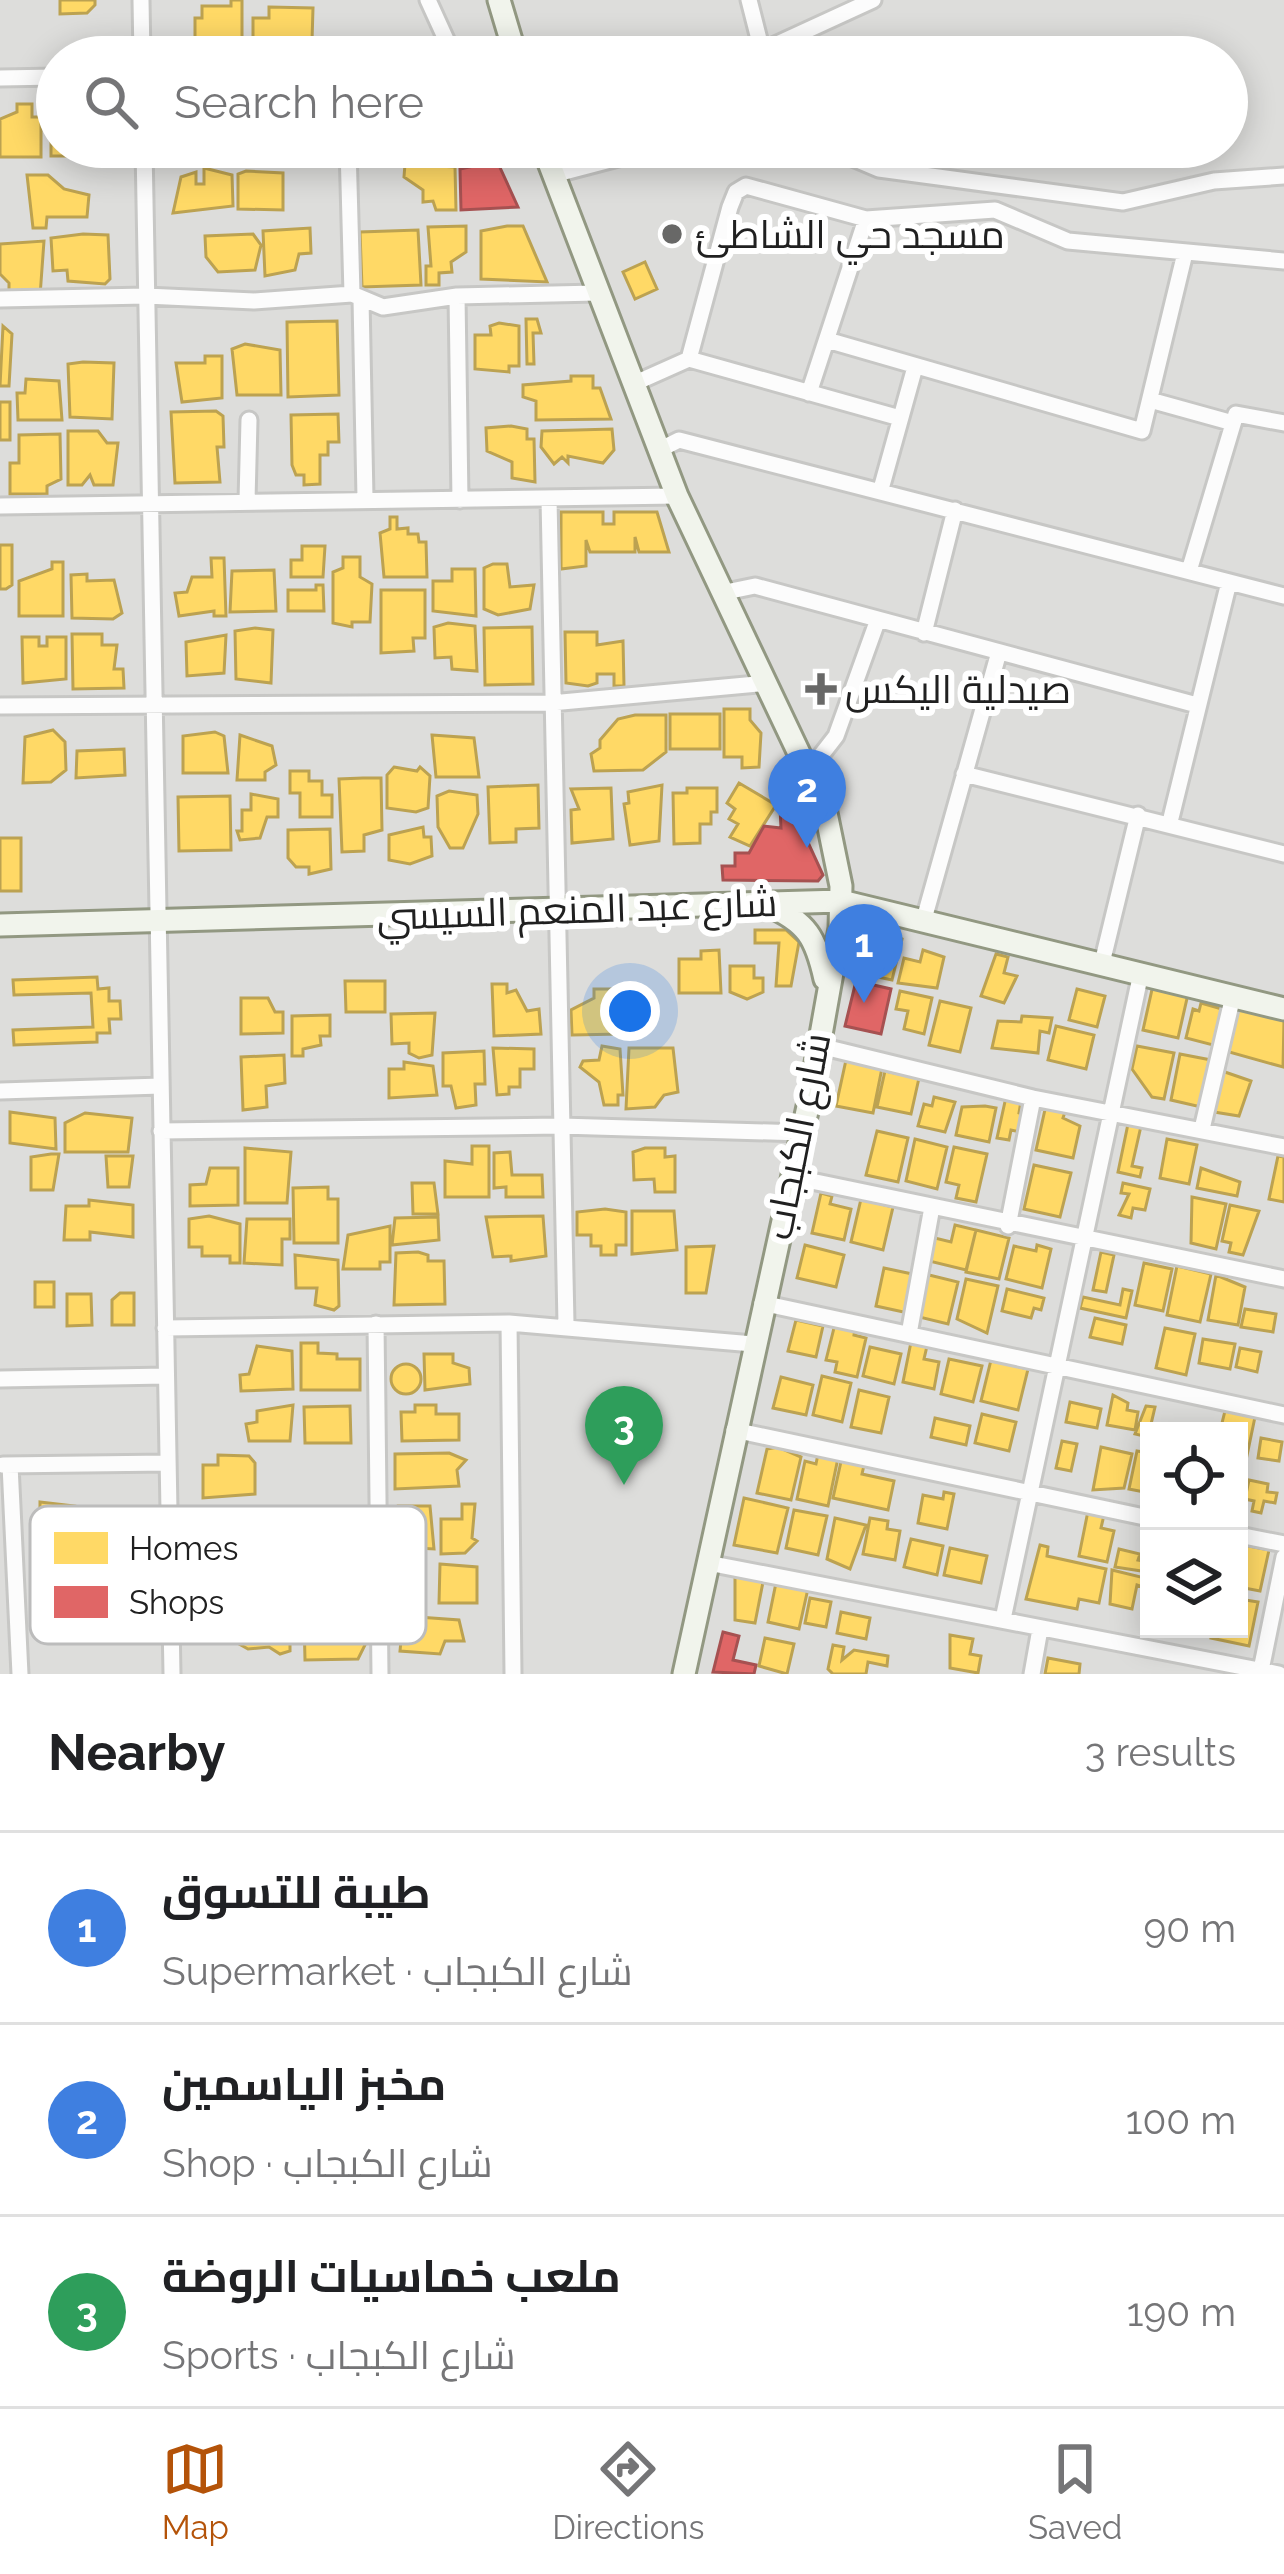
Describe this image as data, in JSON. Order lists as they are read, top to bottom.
{
  "streets": {
    "main road": ["شارع عبد المنعم السيسي", "شارع الكبجاب"]
  },
  "crossings": [
    ["شارع عبد المنعم السيسي", "شارع الكبجاب"]
  ],
  "places": {
    "other": ["مسجد حي الشاطئ"],
    "health": ["صيدلية اليكس"]
  },
  "legend": ["Homes", "Shops"],
  "page": {
    "search": "Search here",
    "pins": ["2", "1", "3"],
    "heading": ["Nearby", "3 results"],
    "list": [
      {
        "mark": "1",
        "name": "طيبة للتسوق",
        "note": "Supermarket · شارع الكبجاب",
        "value": "90 m"
      },
      {
        "mark": "2",
        "name": "مخبز الياسمين",
        "note": "Shop · شارع الكبجاب",
        "value": "100 m"
      },
      {
        "mark": "3",
        "name": "ملعب خماسيات الروضة",
        "note": "Sports · شارع الكبجاب",
        "value": "190 m"
      }
    ],
    "nav": ["Map", "Directions", "Saved"]
  }
}
